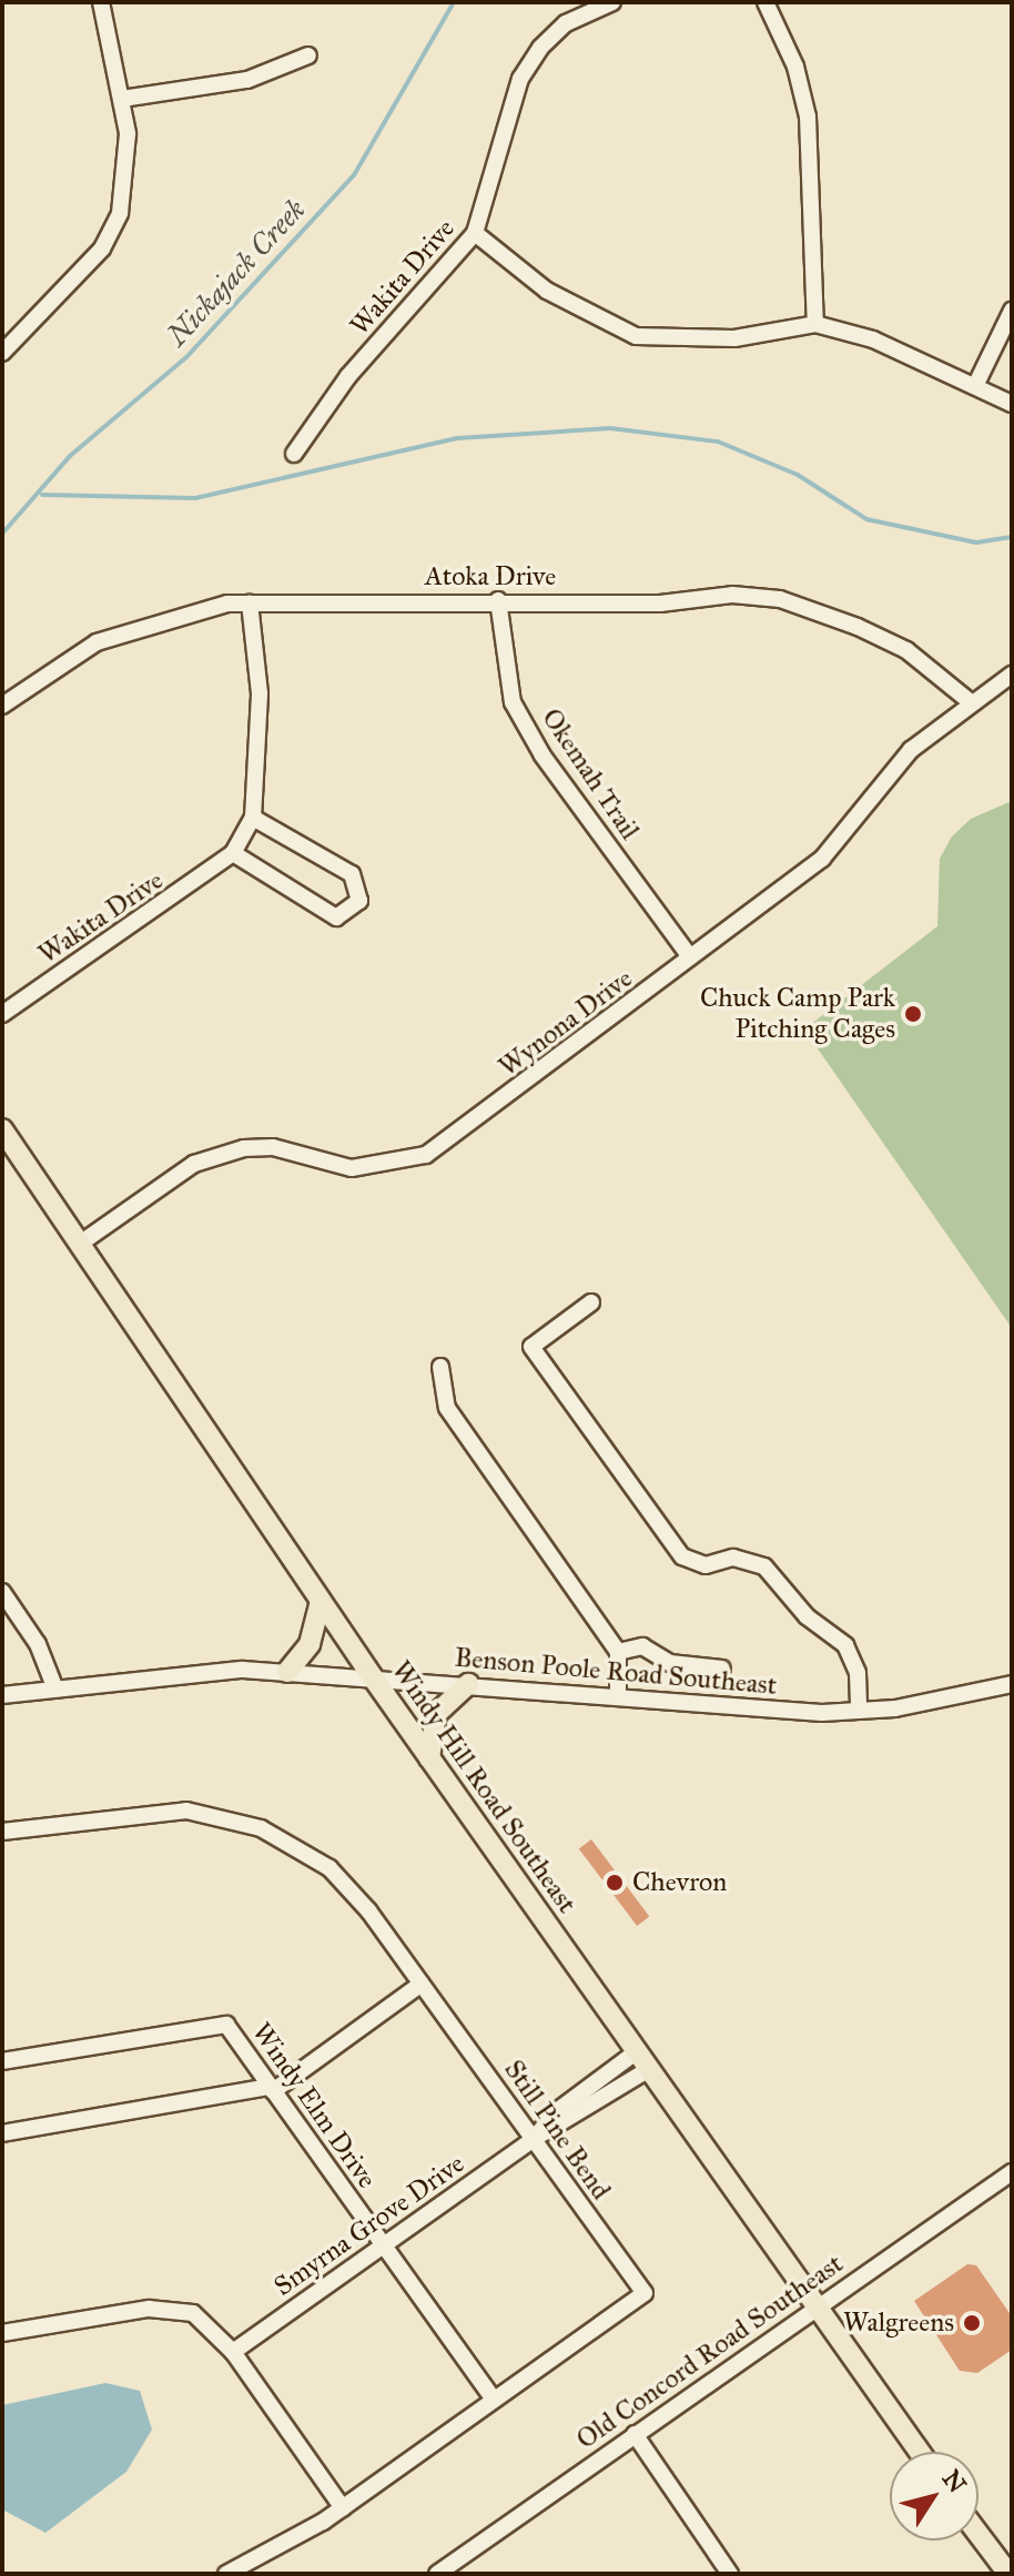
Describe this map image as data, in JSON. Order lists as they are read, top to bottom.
{
  "streets": {
    "main road": ["Windy Hill Road Southeast"],
    "street": [
      "Wakita Drive",
      "Atoka Drive",
      "Okemah Trail",
      "Wynona Drive",
      "Benson Poole Road Southeast",
      "Windy Elm Drive",
      "Still Pine Bend",
      "Smyrna Grove Drive",
      "Old Concord Road Southeast"
    ]
  },
  "crossings": [
    ["Wakita Drive", "Atoka Drive"],
    ["Atoka Drive", "Okemah Trail"],
    ["Atoka Drive", "Wynona Drive"],
    ["Okemah Trail", "Wynona Drive"],
    ["Wynona Drive", "Windy Hill Road Southeast"],
    ["Benson Poole Road Southeast", "Windy Hill Road Southeast"],
    ["Windy Hill Road Southeast", "Smyrna Grove Drive"],
    ["Windy Hill Road Southeast", "Old Concord Road Southeast"],
    ["Windy Elm Drive", "Still Pine Bend"],
    ["Windy Elm Drive", "Smyrna Grove Drive"],
    ["Still Pine Bend", "Smyrna Grove Drive"]
  ],
  "water": ["Nickajack Creek"],
  "places": ["Chuck Camp Park Pitching Cages", "Chevron", "Walgreens"],
  "north": "top right"
}
